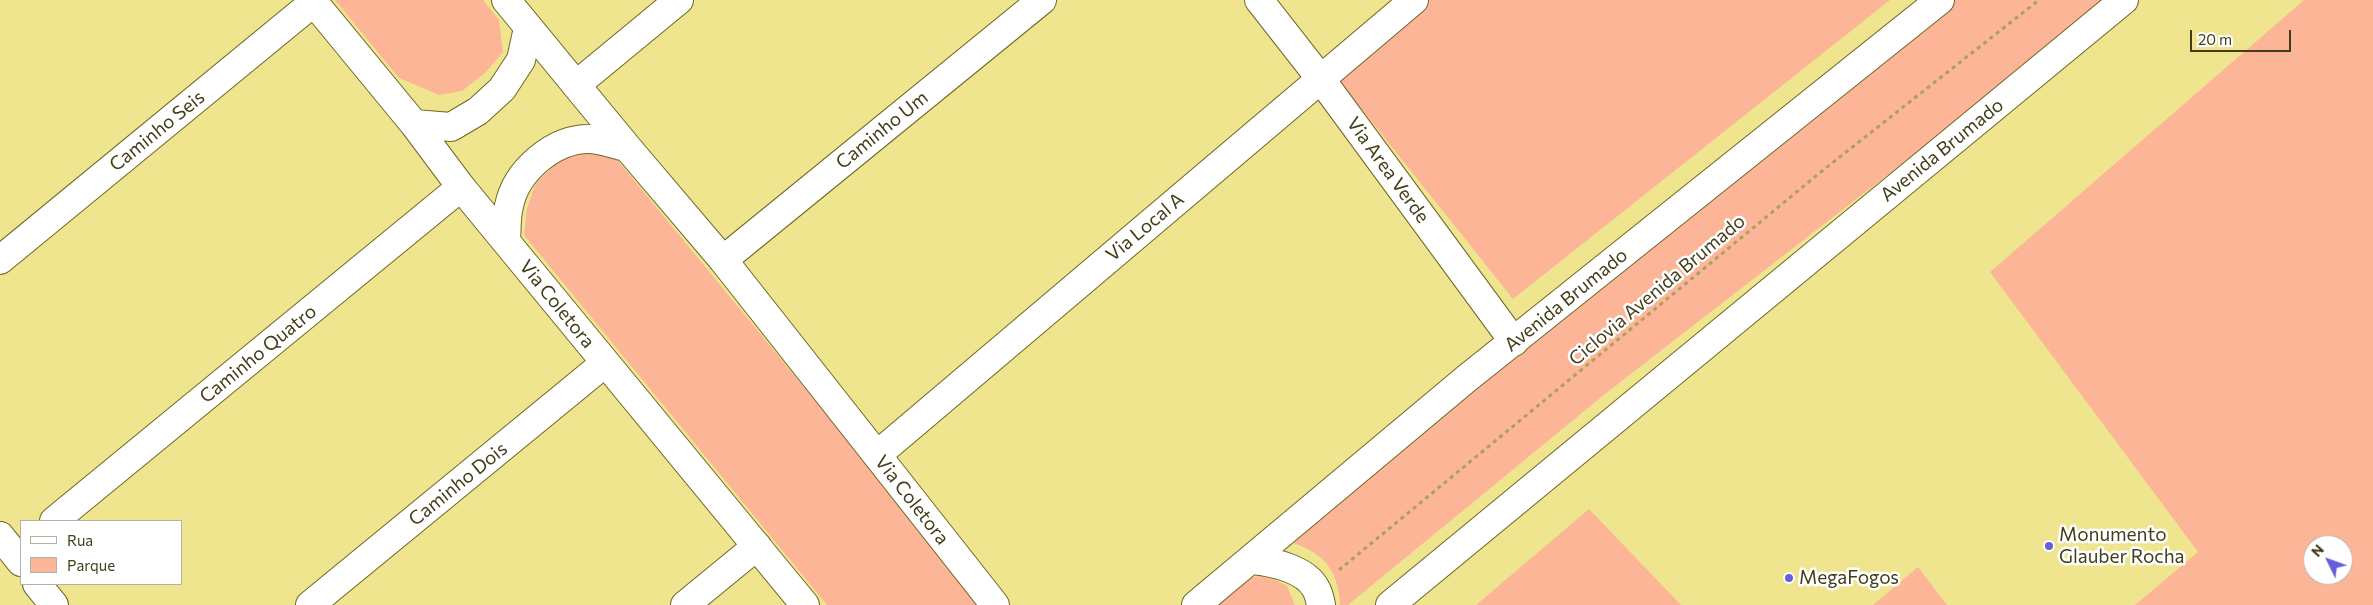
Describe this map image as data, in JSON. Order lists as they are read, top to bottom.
{
  "streets": {
    "street": [
      "Caminho Um",
      "Caminho Seis",
      "Avenida Brumado",
      "Via Area Verde",
      "Via Local A",
      "Via Coletora",
      "Caminho Quatro",
      "Caminho Dois"
    ],
    "path": ["Ciclovia Avenida Brumado"]
  },
  "crossings": [
    ["Caminho Um", "Via Coletora"],
    ["Caminho Seis", "Via Coletora"],
    ["Avenida Brumado", "Via Area Verde"],
    ["Via Area Verde", "Via Local A"],
    ["Via Local A", "Via Coletora"],
    ["Via Coletora", "Caminho Quatro"],
    ["Via Coletora", "Caminho Dois"]
  ],
  "places": ["Monumento Glauber Rocha", "MegaFogos"],
  "legend": ["Rua", "Parque"],
  "scale_bar": "20 m",
  "north": "top left"
}
